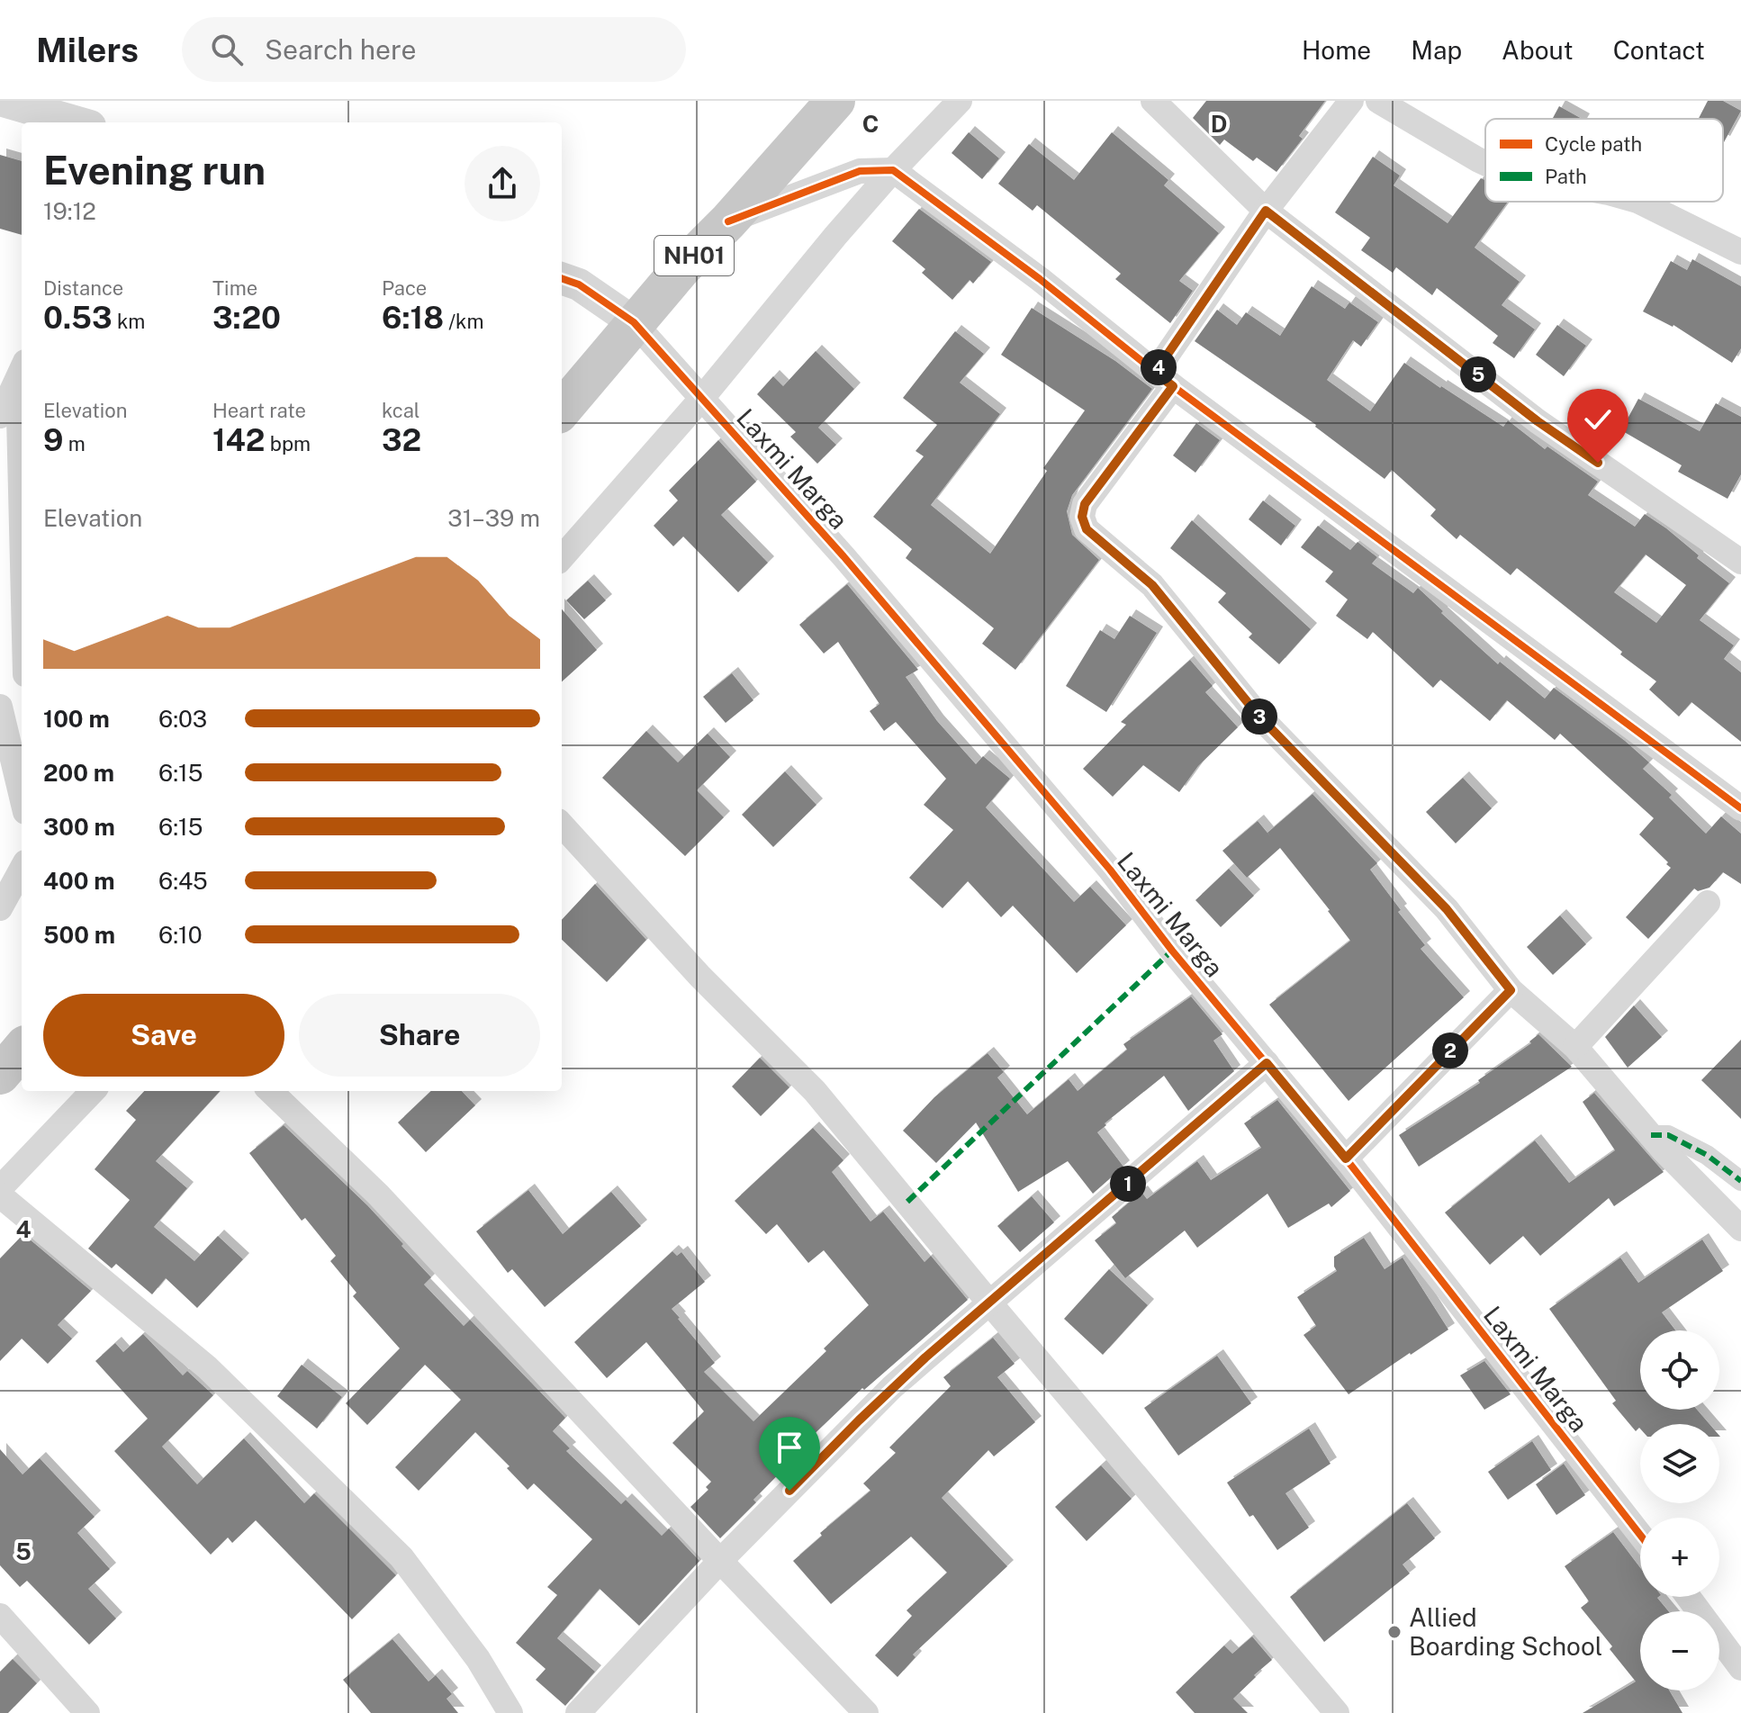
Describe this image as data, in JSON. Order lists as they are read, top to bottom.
{
  "streets": {
    "highway": ["NH01"],
    "street": ["Laxmi Marga"]
  },
  "crossings": [
    ["NH01", "Laxmi Marga"]
  ],
  "places": ["Allied Boarding School"],
  "legend": ["Cycle path", "Path"],
  "page": {
    "header": "Milers",
    "search": "Search here",
    "nav": [
      "Home",
      "Map",
      "About",
      "Contact"
    ],
    "heading": ["Evening run", "19:12"],
    "stats": [
      ["Distance", "0.53 km"],
      ["Time", "3:20"],
      ["Pace", "6:18 /km"],
      ["Elevation", "9 m"],
      ["Heart rate", "142 bpm"],
      ["kcal", "32"]
    ],
    "pins": [
      "4",
      "5",
      "3",
      "2",
      "1"
    ],
    "chart": ["Elevation", "31–39 m"],
    "list": [
      {
        "name": "100 m",
        "note": "6:03"
      },
      {
        "name": "200 m",
        "note": "6:15"
      },
      {
        "name": "300 m",
        "note": "6:15"
      },
      {
        "name": "400 m",
        "note": "6:45"
      },
      {
        "name": "500 m",
        "note": "6:10"
      }
    ],
    "buttons": ["Save", "Share"],
    "map_buttons": ["+", "−"]
  },
  "grid": {
    "columns": ["C", "D"],
    "rows": ["4", "5"]
  }
}
